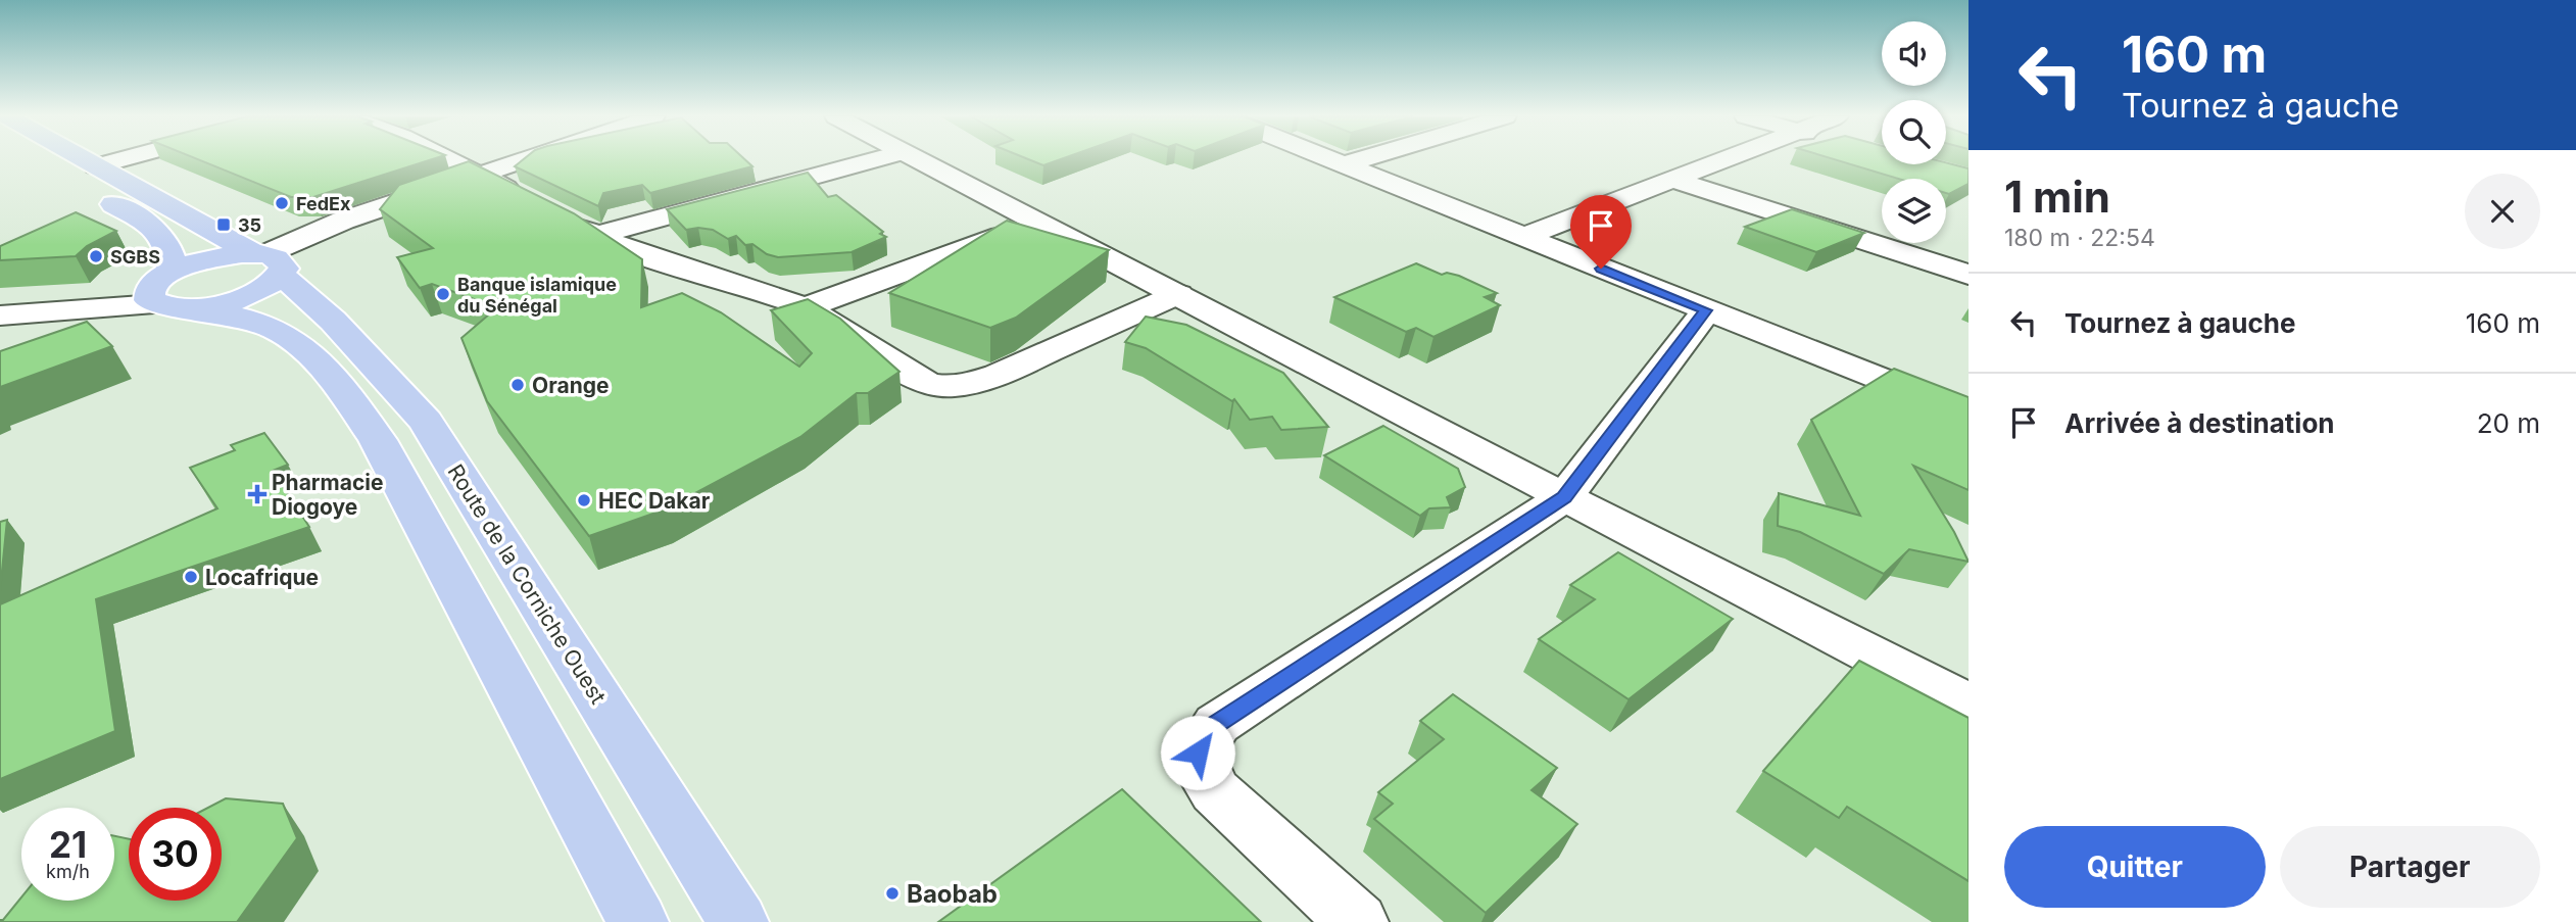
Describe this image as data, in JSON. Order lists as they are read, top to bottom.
{
  "streets": {
    "highway": ["Route de la Corniche Ouest"]
  },
  "places": {
    "other": [
      "FedEx",
      "SGBS",
      "Banque islamique du Sénégal",
      "Orange",
      "HEC Dakar",
      "Locafrique",
      "Baobab"
    ],
    "transit": ["35"],
    "health": ["Pharmacie Diogoye"]
  },
  "page": {
    "turn": ["160 m", "Tournez à gauche"],
    "heading": ["1 min", "180 m · 22:54"],
    "list": [
      {
        "name": "Tournez à gauche",
        "value": "160 m"
      },
      {
        "name": "Arrivée à destination",
        "value": "20 m"
      }
    ],
    "speed": "21 km/h",
    "limit": "30",
    "buttons": ["Quitter", "Partager"]
  }
}
